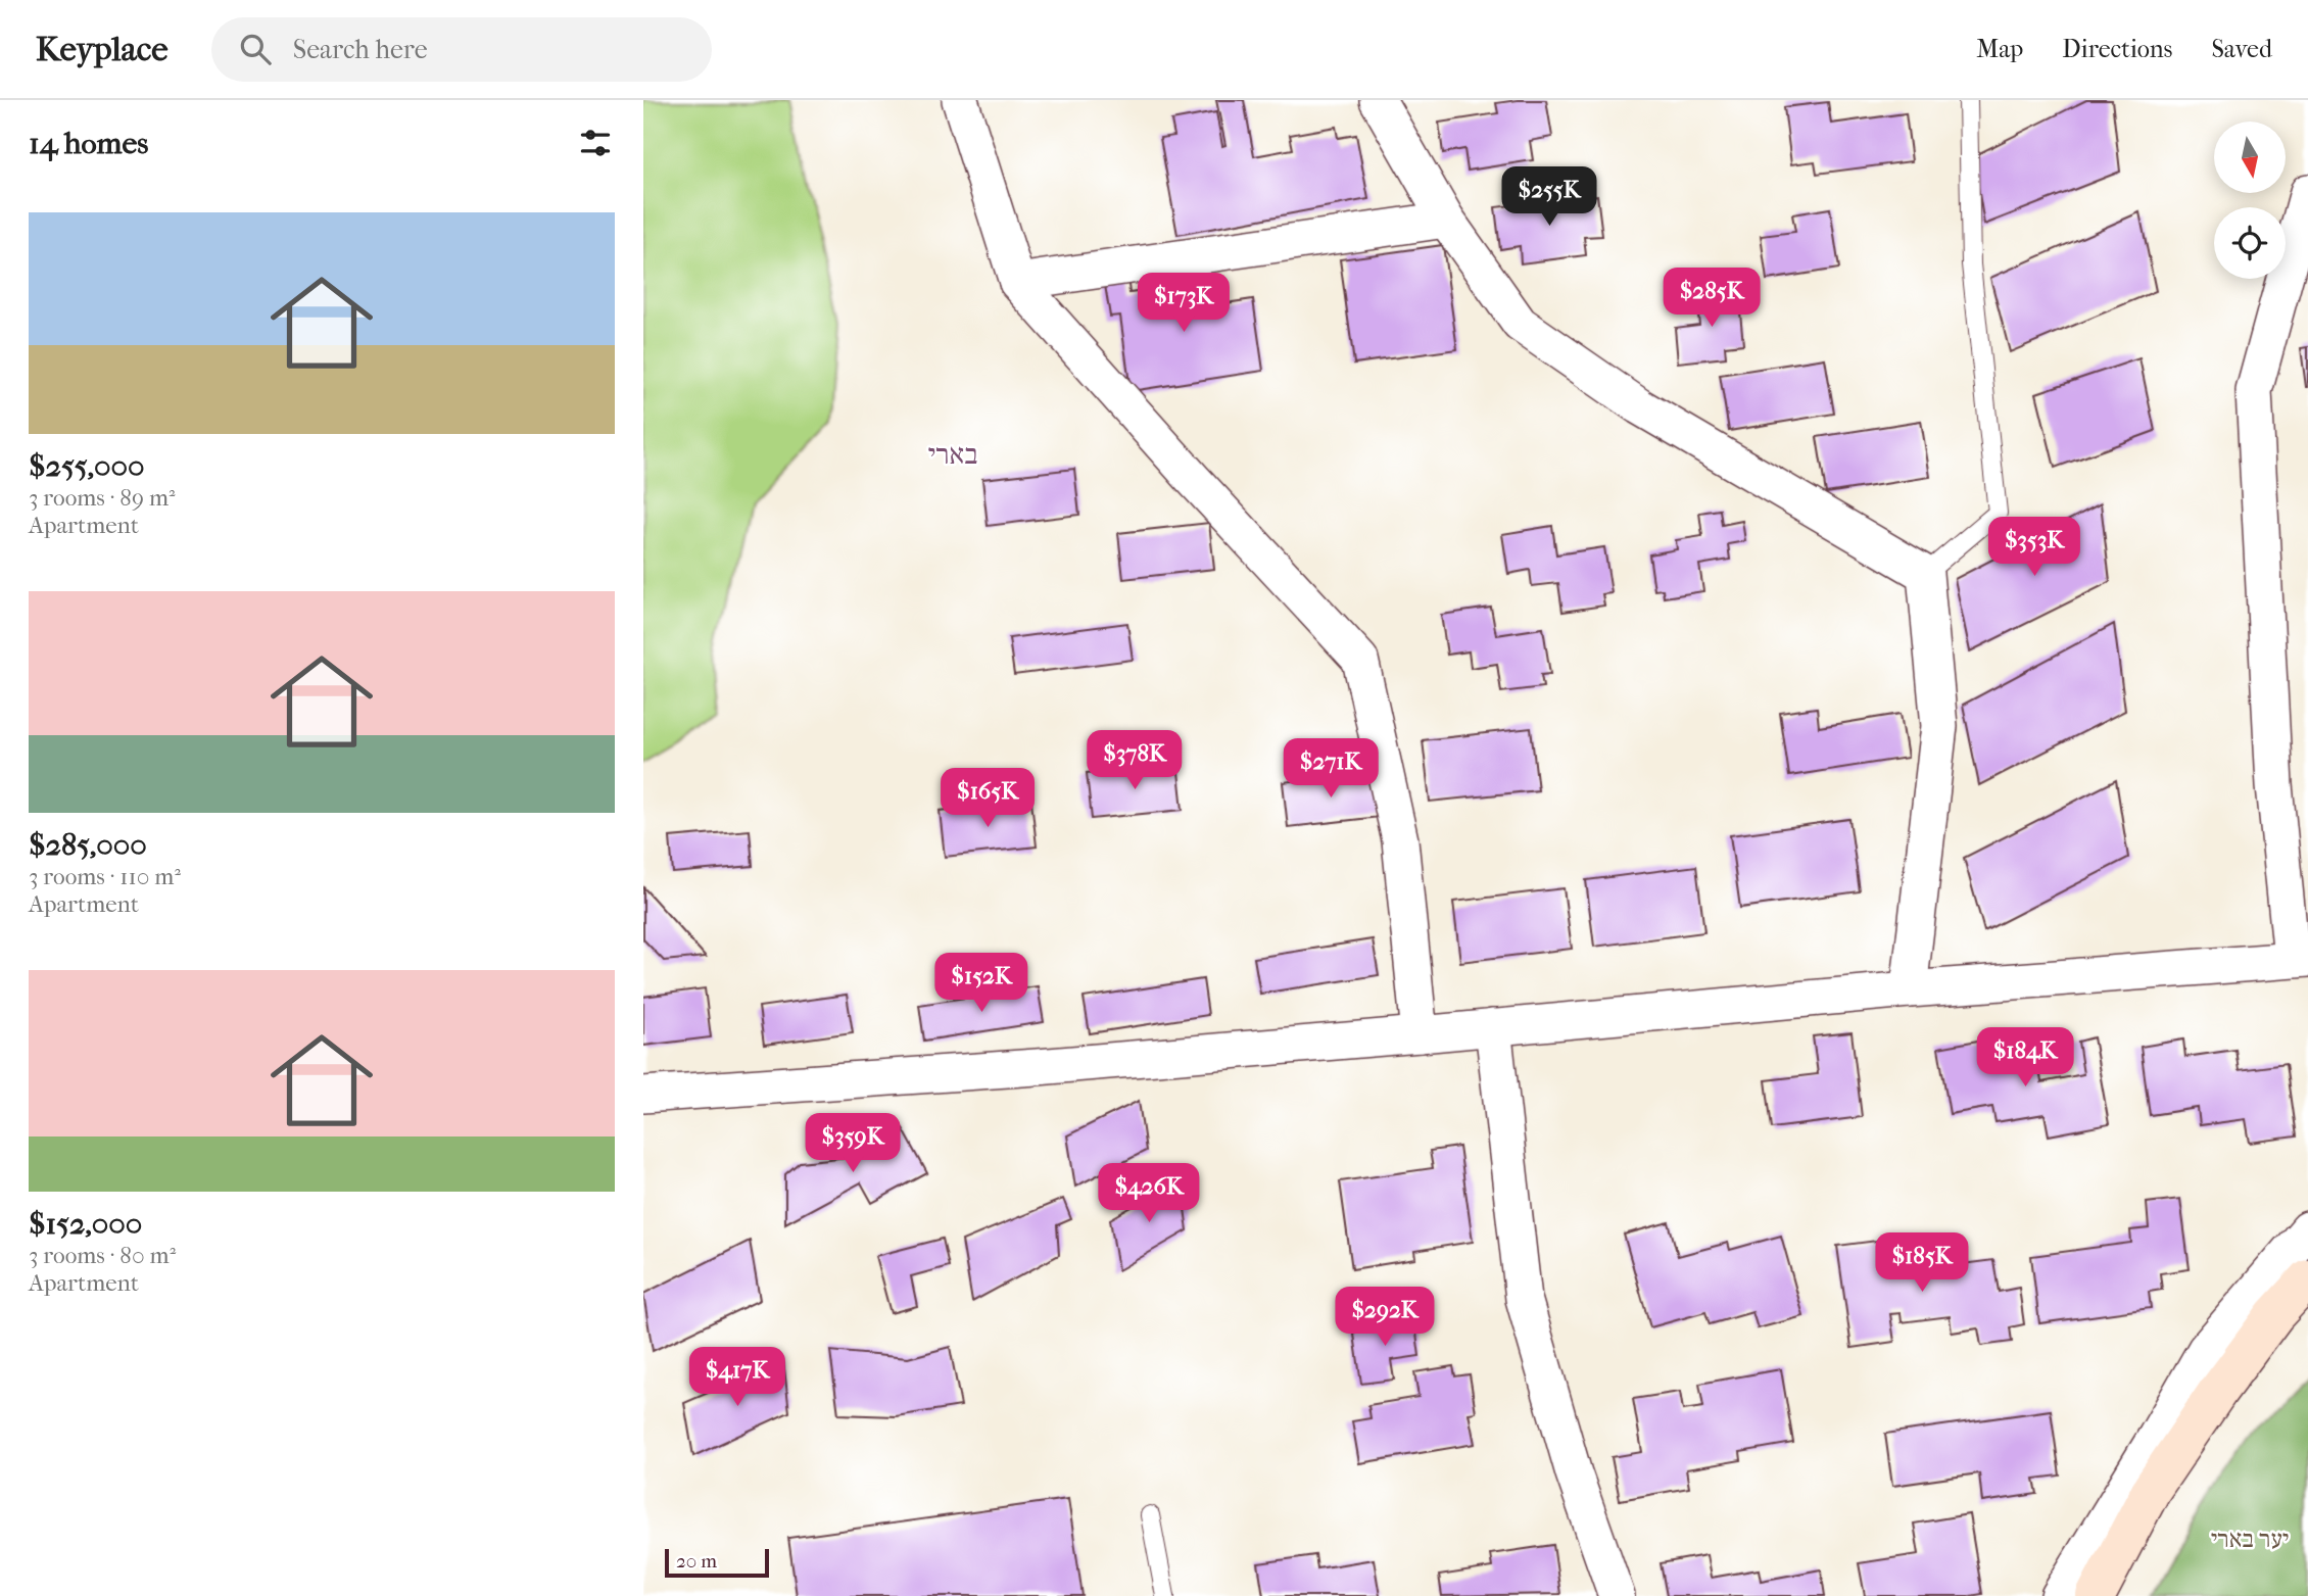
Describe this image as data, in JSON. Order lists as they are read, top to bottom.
{
  "districts": ["בארי"],
  "parks": ["יער בארי"],
  "scale_bar": "20 m",
  "north": "bottom",
  "page": {
    "header": "Keyplace",
    "search": "Search here",
    "nav": ["Map", "Directions", "Saved"],
    "heading": "14 homes",
    "price": [
      "$255K",
      "$285K",
      "$173K",
      "$353K",
      "$378K",
      "$271K",
      "$165K",
      "$152K",
      "$184K",
      "$359K",
      "$426K",
      "$185K",
      "$292K",
      "$417K"
    ],
    "list": [
      {
        "name": "$255,000",
        "note": "3 rooms · 89 m² · Apartment"
      },
      {
        "name": "$285,000",
        "note": "3 rooms · 110 m² · Apartment"
      },
      {
        "name": "$152,000",
        "note": "3 rooms · 80 m² · Apartment"
      }
    ],
    "scale": "20 m"
  }
}
